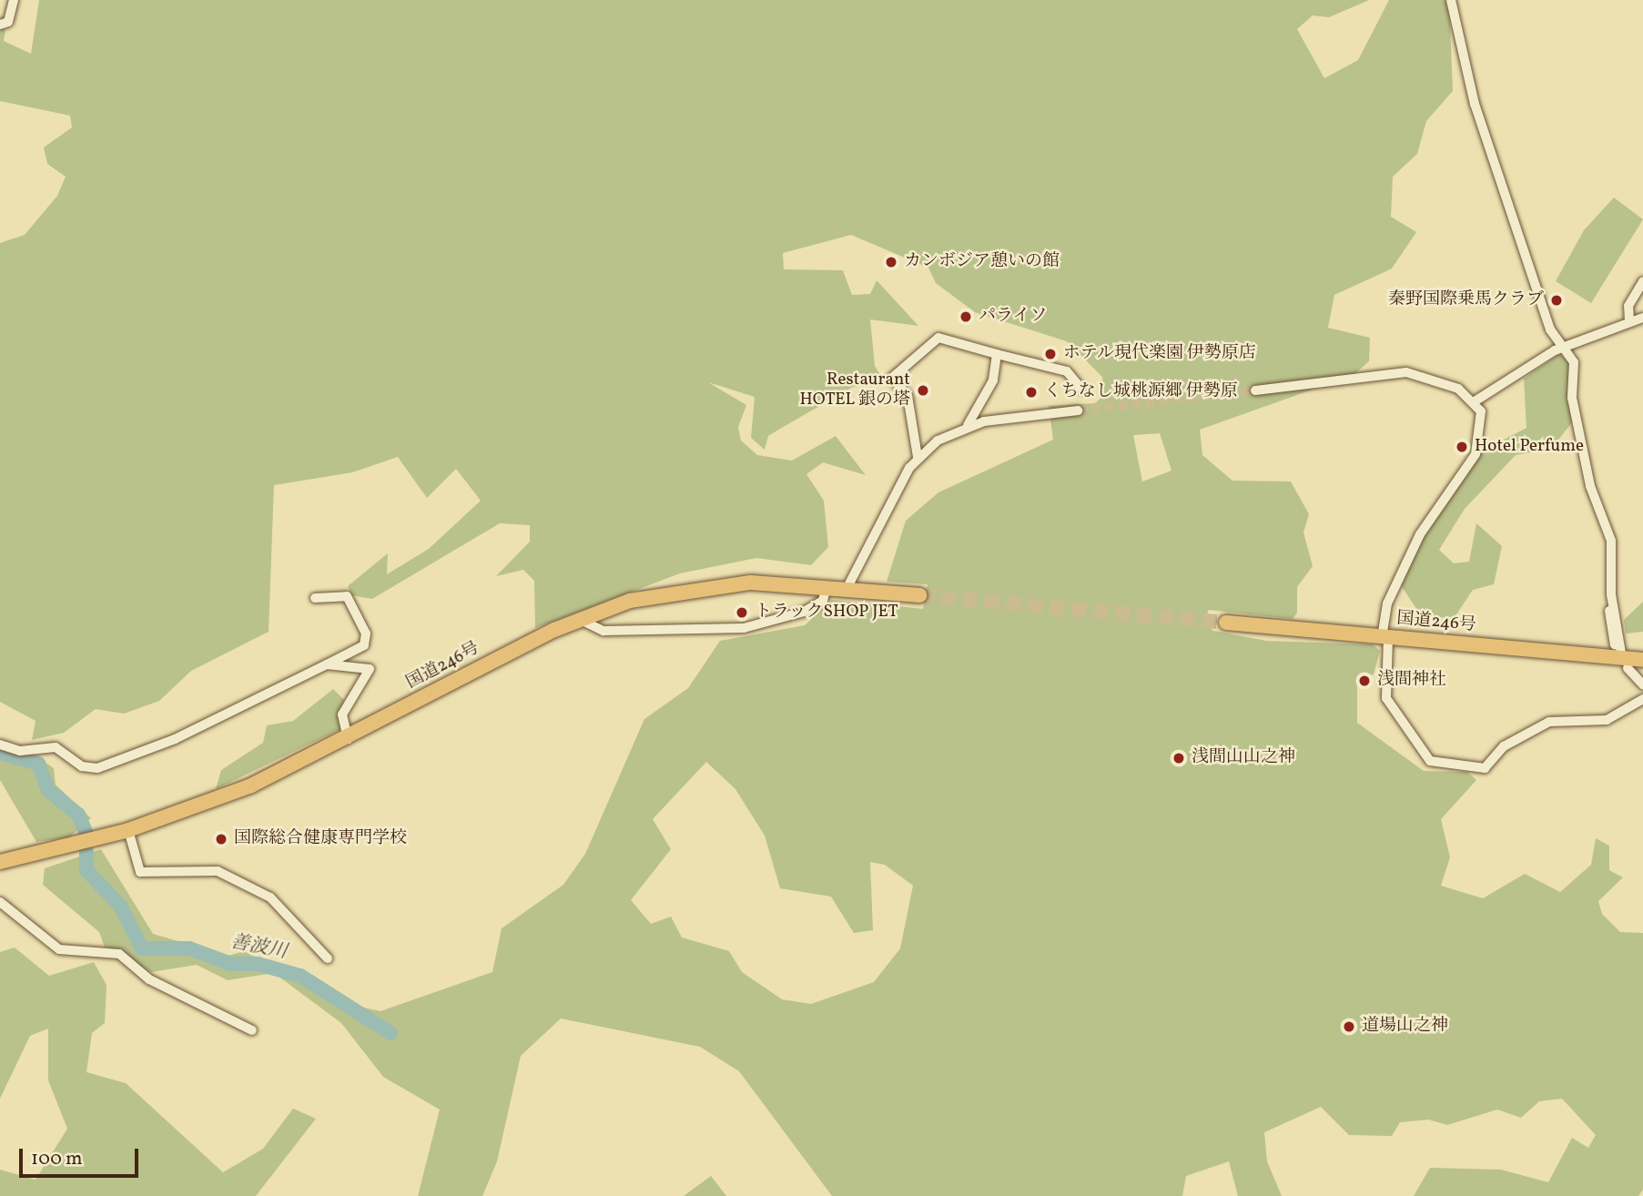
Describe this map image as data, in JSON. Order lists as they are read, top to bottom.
{
  "streets": {
    "highway": ["国道246号"]
  },
  "water": ["善波川"],
  "places": [
    "カンボジア憩いの館",
    "秦野国際乗馬クラブ",
    "パライソ",
    "ホテル現代楽園 伊勢原店",
    "Restaurant HOTEL 銀の塔",
    "くちなし城桃源郷 伊勢原",
    "Hotel Perfume",
    "トラックSHOP JET",
    "浅間神社",
    "浅間山山之神",
    "国際総合健康専門学校",
    "道場山之神"
  ],
  "scale_bar": "100 m"
}
